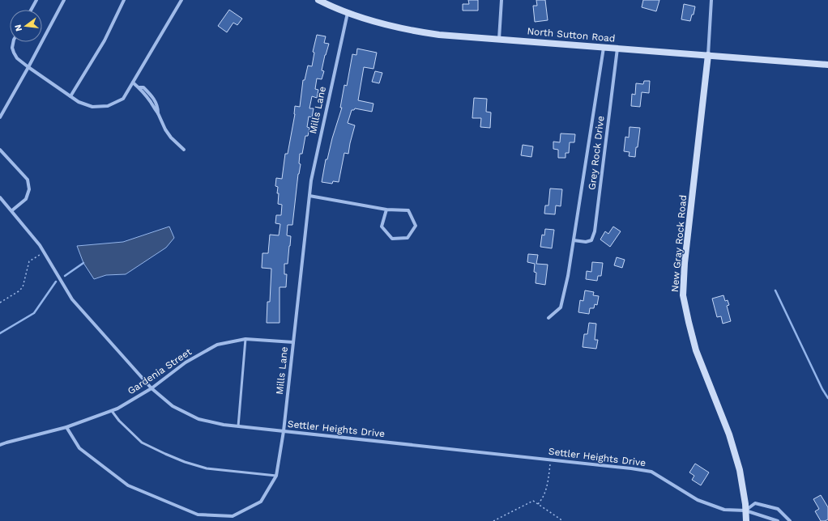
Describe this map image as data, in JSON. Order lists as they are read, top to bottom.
{
  "streets": {
    "main road": ["North Sutton Road", "New Gray Rock Road"],
    "street": [
      "Mills Lane",
      "Grey Rock Drive",
      "Gardenia Street",
      "Settler Heights Drive"
    ]
  },
  "crossings": [
    ["North Sutton Road", "Mills Lane"],
    ["North Sutton Road", "Grey Rock Drive"],
    ["North Sutton Road", "New Gray Rock Road"],
    ["Mills Lane", "Gardenia Street"],
    ["Mills Lane", "Settler Heights Drive"],
    ["New Gray Rock Road", "Settler Heights Drive"],
    ["Gardenia Street", "Settler Heights Drive"]
  ],
  "north": "left"
}
